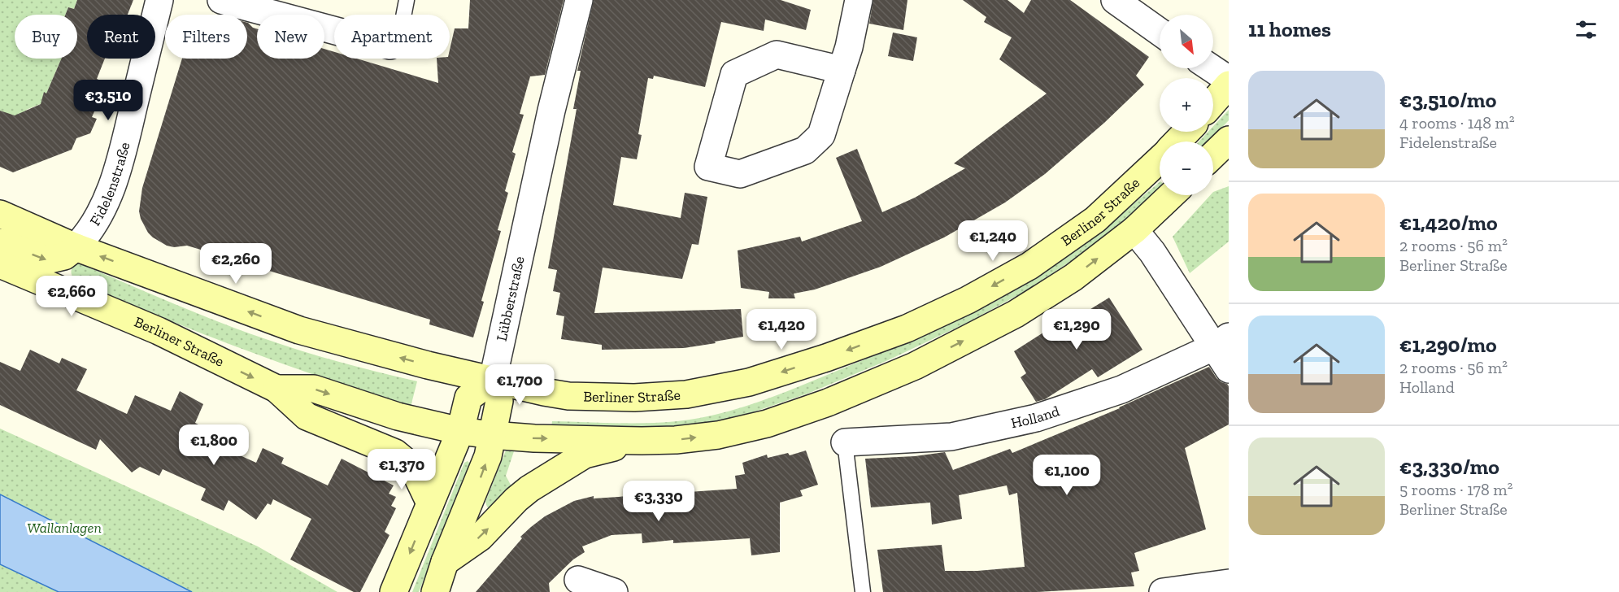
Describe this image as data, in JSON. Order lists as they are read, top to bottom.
{
  "streets": {
    "main road": ["Berliner Straße", "Lübberstraße"],
    "street": ["Fidelenstraße", "Holland"]
  },
  "crossings": [
    ["Fidelenstraße", "Berliner Straße"],
    ["Berliner Straße", "Lübberstraße"]
  ],
  "parks": ["Wallanlagen"],
  "north": "bottom right",
  "page": {
    "heading": "11 homes",
    "map_buttons": ["+", "−"],
    "chip": [
      "Buy",
      "Rent",
      "Filters",
      "New",
      "Apartment"
    ],
    "list": [
      {
        "name": "€3,510/mo",
        "note": "4 rooms · 148 m² · Fidelenstraße"
      },
      {
        "name": "€1,420/mo",
        "note": "2 rooms · 56 m² · Berliner Straße"
      },
      {
        "name": "€1,290/mo",
        "note": "2 rooms · 56 m² · Holland"
      },
      {
        "name": "€3,330/mo",
        "note": "5 rooms · 178 m² · Berliner Straße"
      }
    ],
    "price": [
      "€3,510",
      "€1,240",
      "€2,260",
      "€2,660",
      "€1,420",
      "€1,290",
      "€1,700",
      "€1,800",
      "€1,370",
      "€1,100",
      "€3,330"
    ]
  }
}
